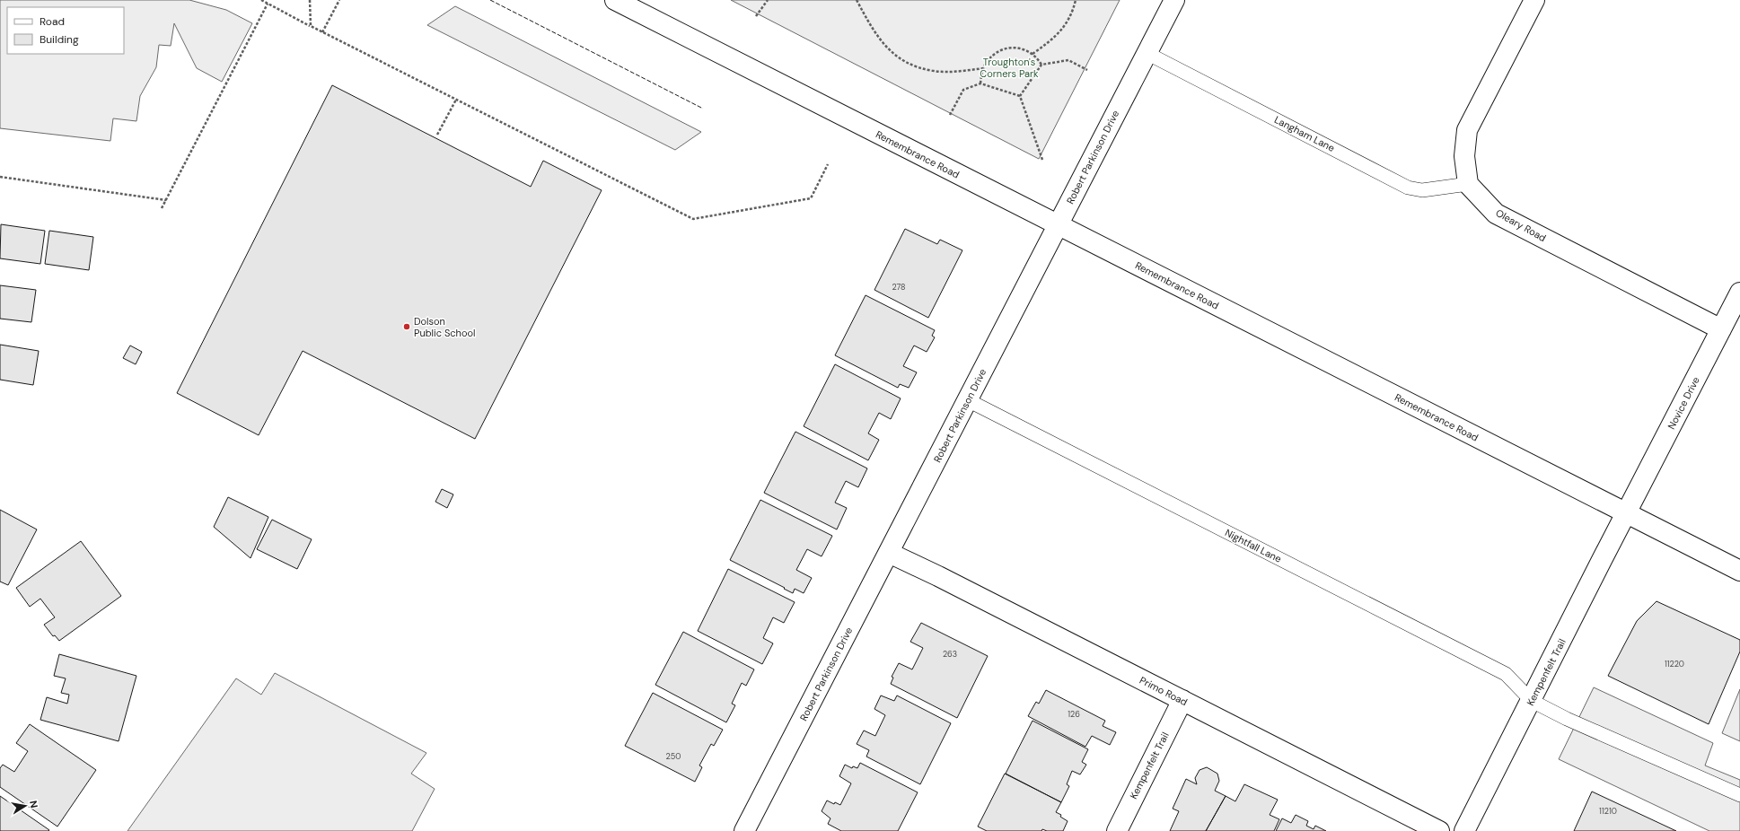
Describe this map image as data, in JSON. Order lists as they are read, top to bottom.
{
  "streets": {
    "street": [
      "Remembrance Road",
      "Robert Parkinson Drive",
      "Oleary Road",
      "Novice Drive",
      "Kempenfelt Trail",
      "Primo Road"
    ],
    "lane": ["Langham Lane", "Nightfall Lane"]
  },
  "crossings": [
    ["Langham Lane", "Robert Parkinson Drive"],
    ["Langham Lane", "Oleary Road"],
    ["Remembrance Road", "Robert Parkinson Drive"],
    ["Remembrance Road", "Novice Drive"],
    ["Remembrance Road", "Kempenfelt Trail"],
    ["Robert Parkinson Drive", "Nightfall Lane"],
    ["Robert Parkinson Drive", "Primo Road"],
    ["Oleary Road", "Novice Drive"],
    ["Novice Drive", "Kempenfelt Trail"],
    ["Nightfall Lane", "Kempenfelt Trail"],
    ["Kempenfelt Trail", "Primo Road"]
  ],
  "parks": ["Troughton's Corners Park"],
  "places": ["Dolson Public School"],
  "house_numbers": [
    "278",
    "263",
    "11220",
    "126",
    "250",
    "11210"
  ],
  "legend": ["Road", "Building"],
  "north": "right"
}
